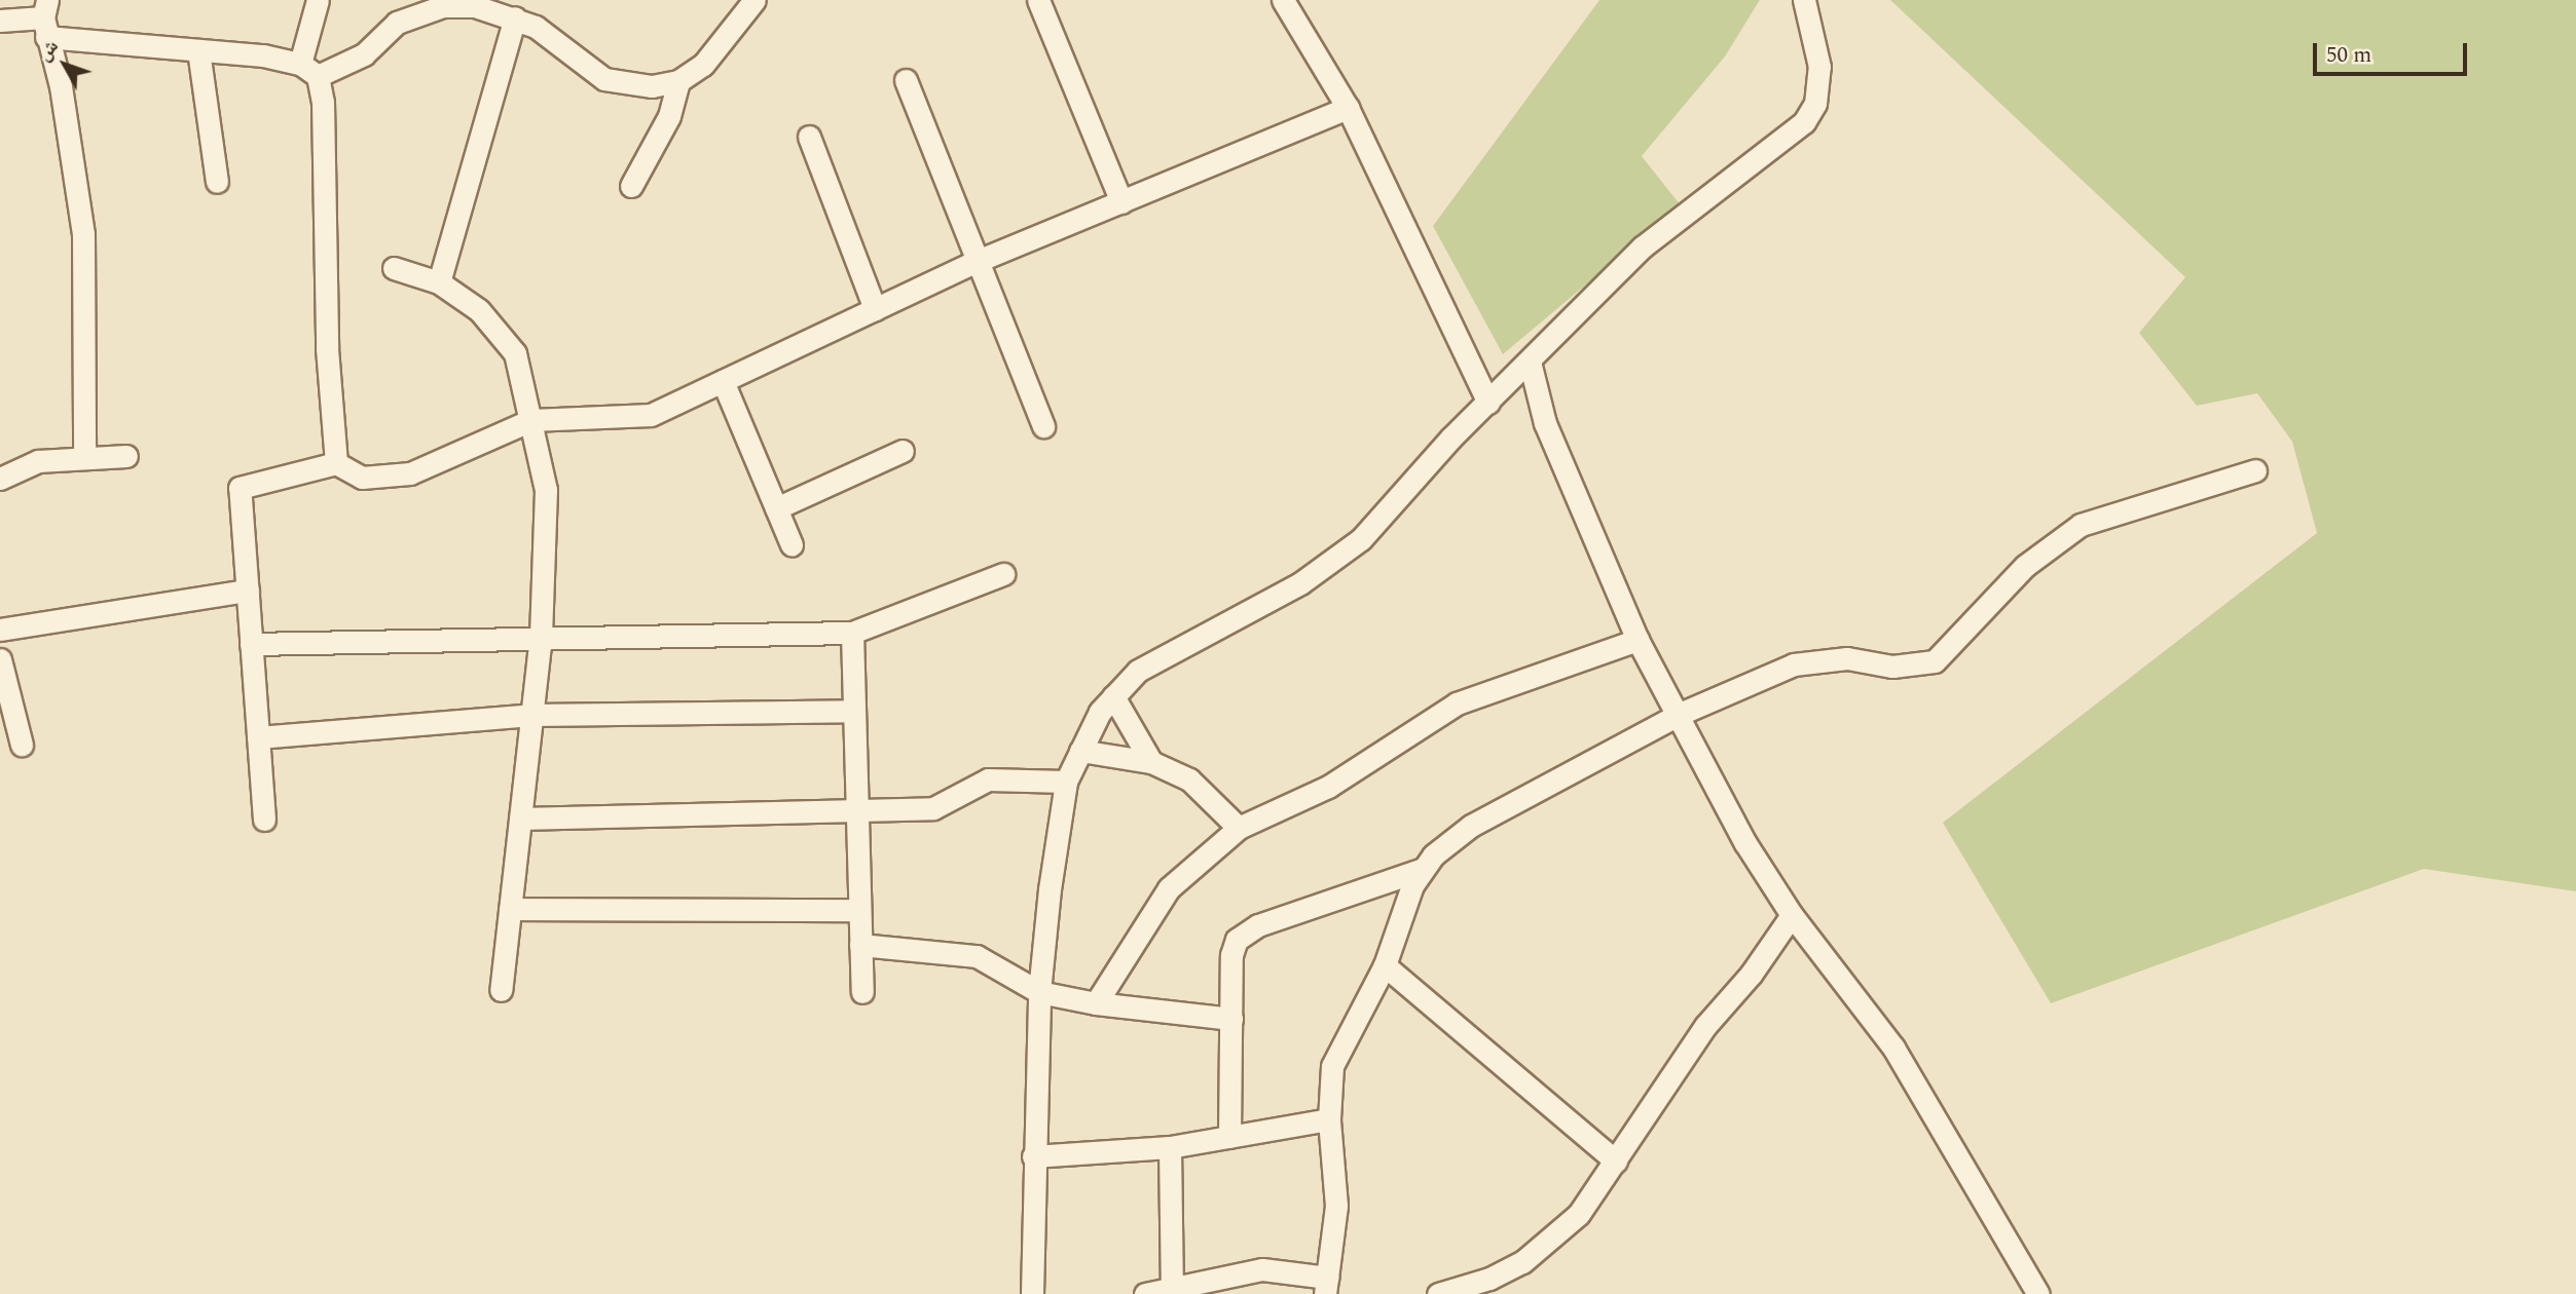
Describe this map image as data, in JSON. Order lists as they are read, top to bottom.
{
  "scale_bar": "50 m",
  "north": "top left"
}
